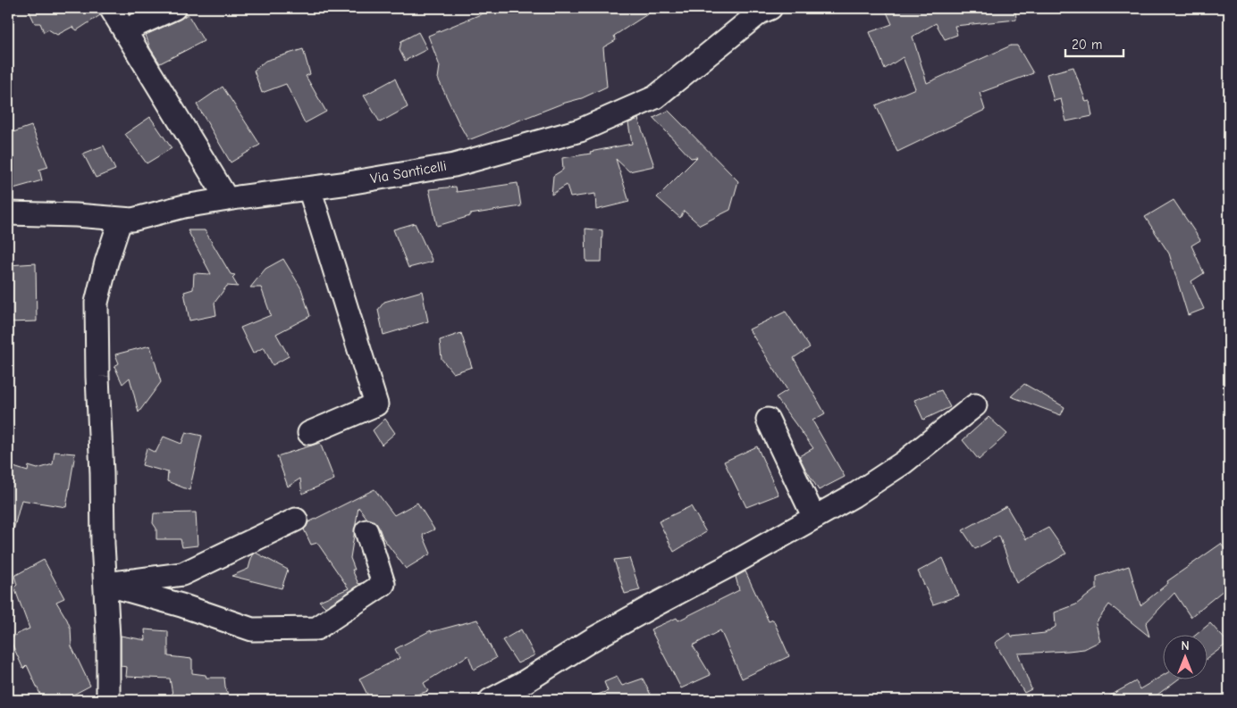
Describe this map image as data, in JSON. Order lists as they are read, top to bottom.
{
  "streets": {
    "street": ["Via Santicelli"]
  },
  "scale_bar": "20 m",
  "north": "top"
}
